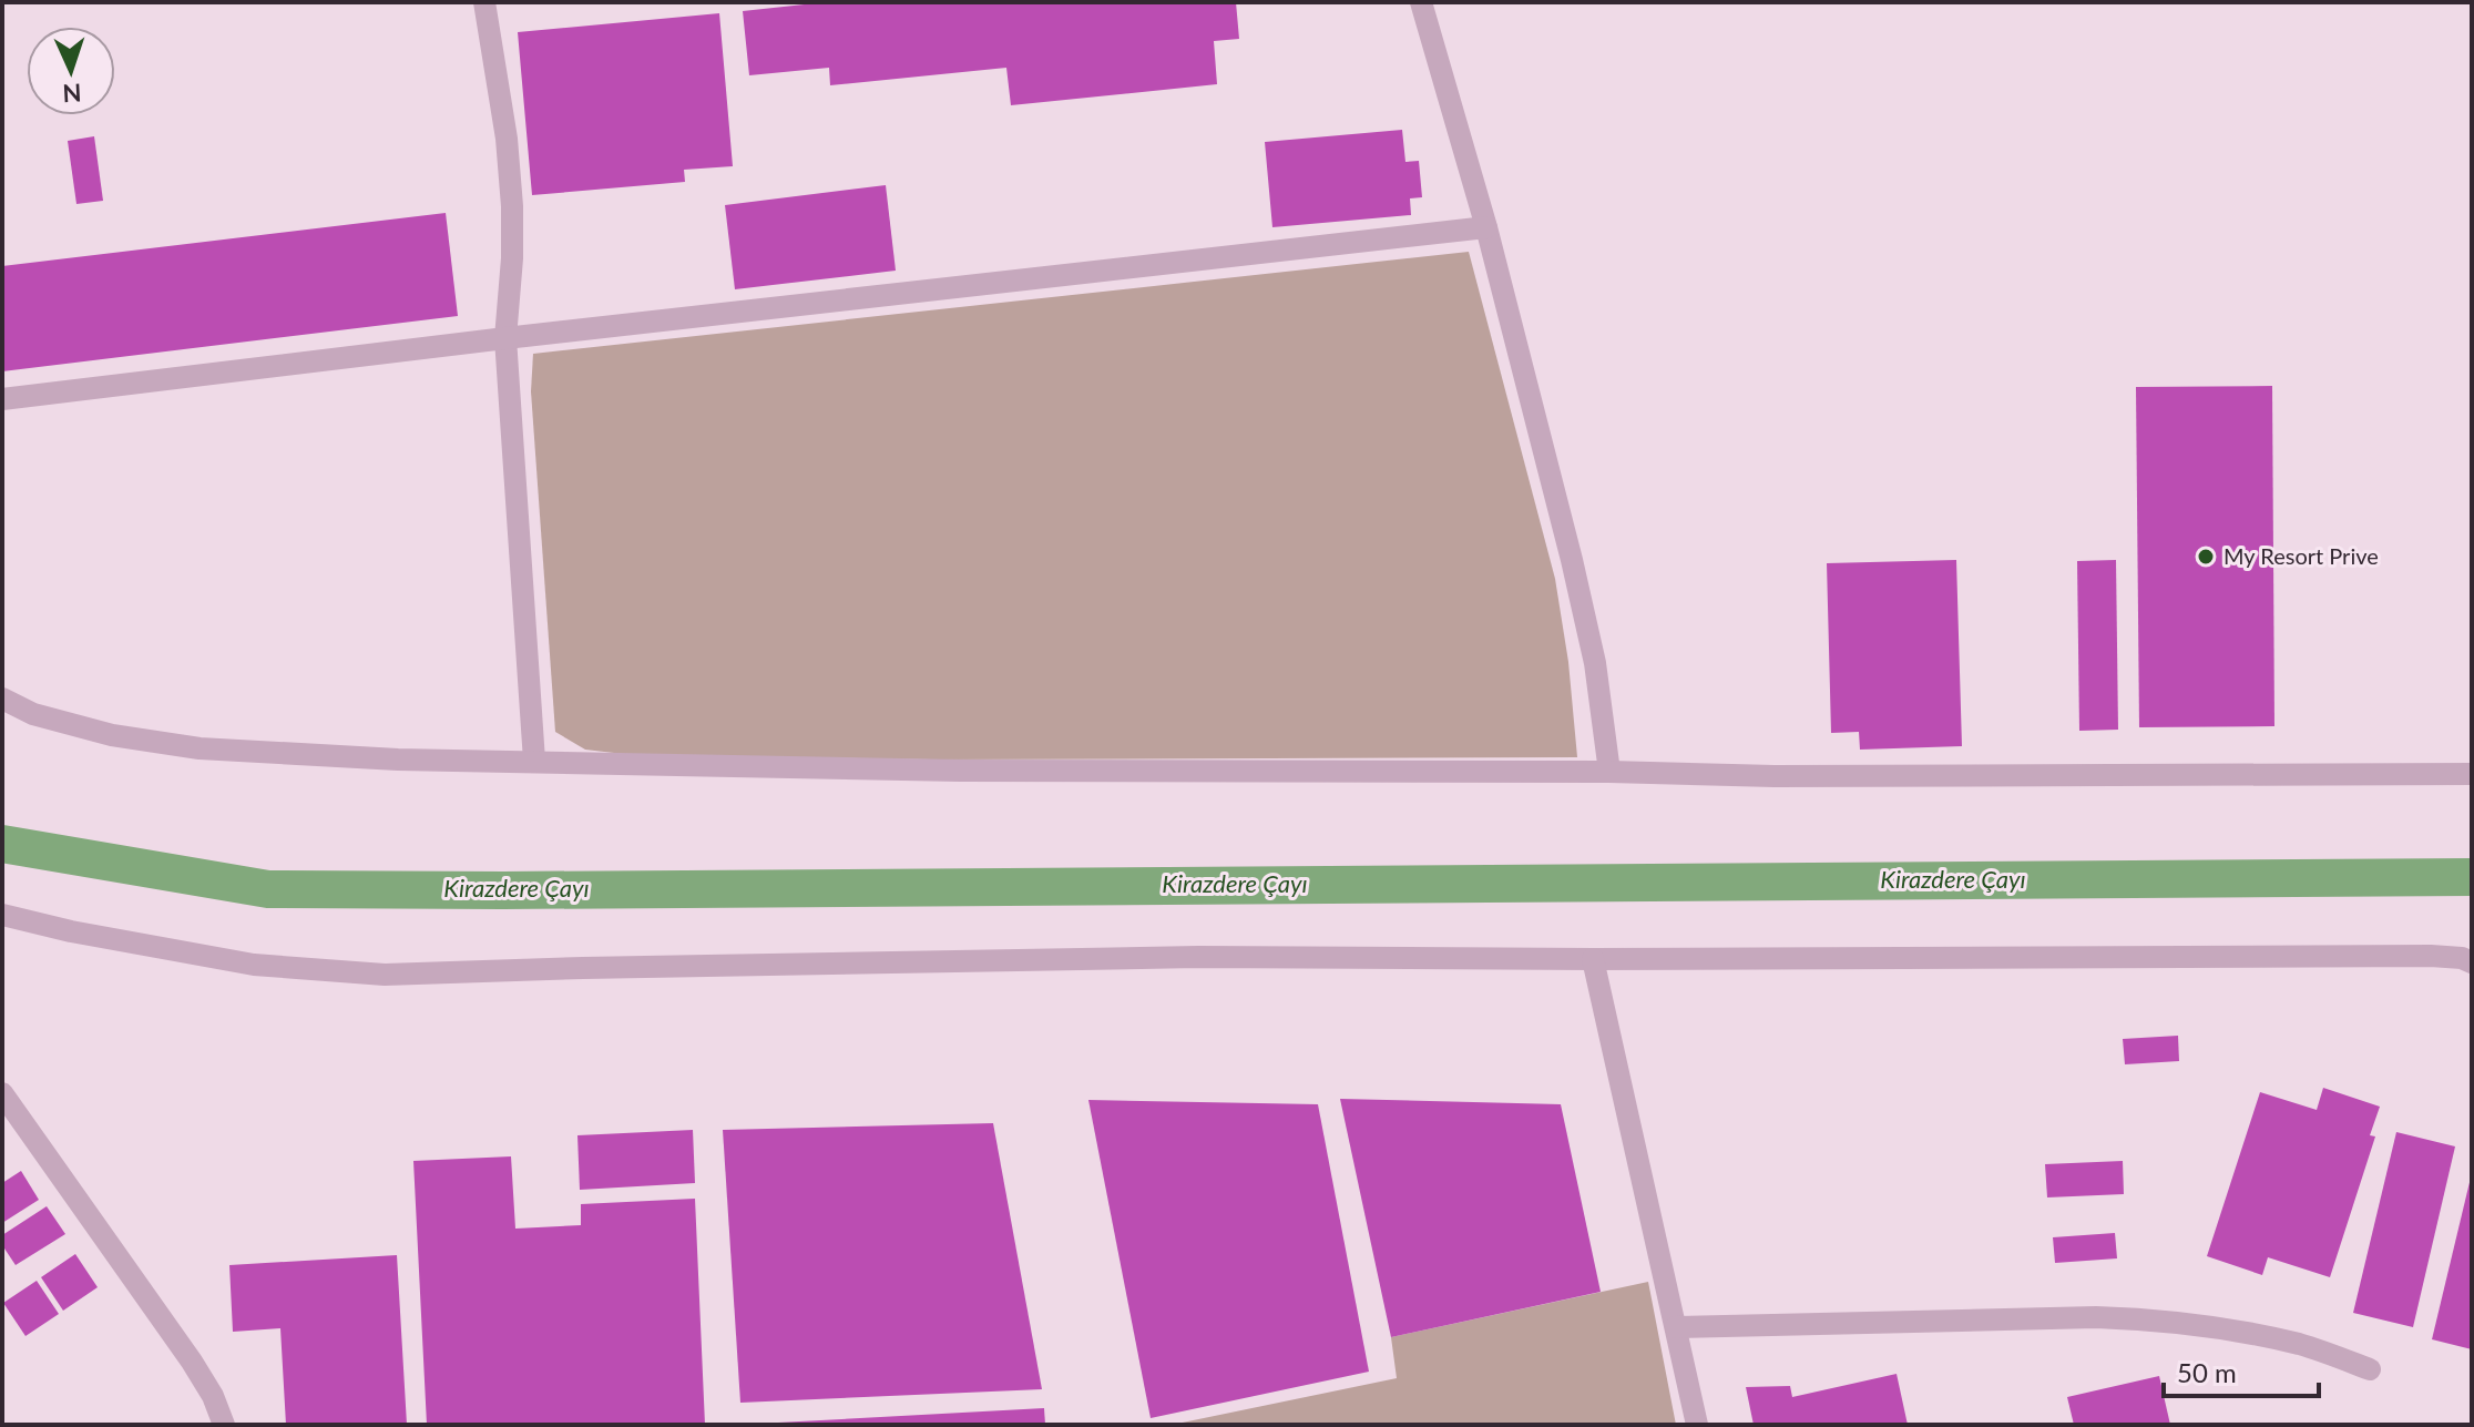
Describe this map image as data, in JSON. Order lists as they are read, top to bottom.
{
  "water": ["Kirazdere Çayı"],
  "places": ["My Resort Prive"],
  "scale_bar": "50 m",
  "north": "bottom"
}
